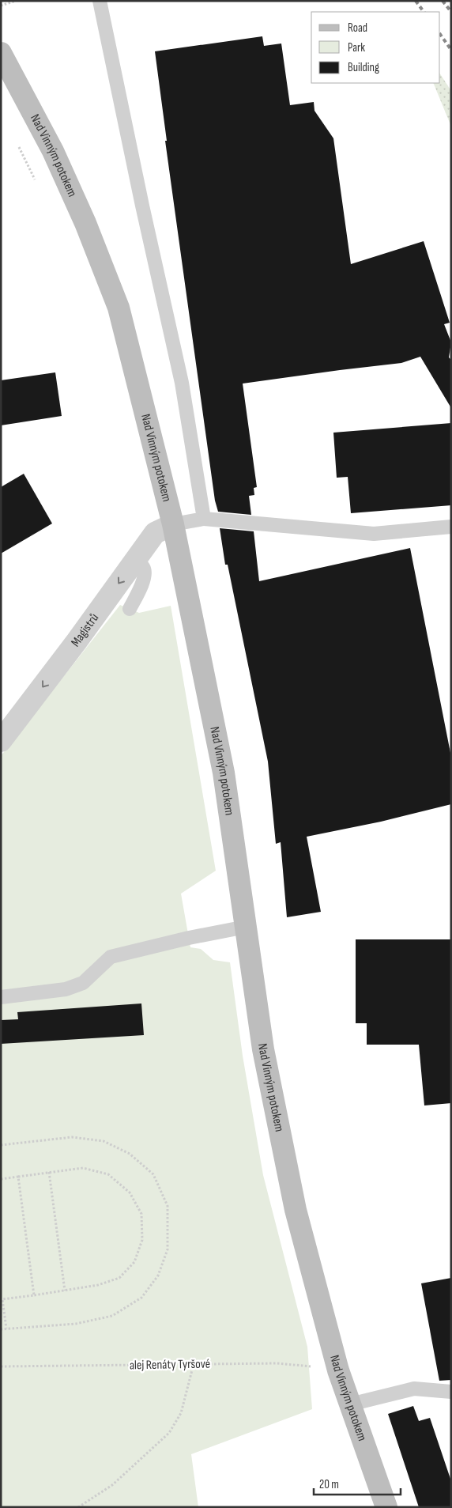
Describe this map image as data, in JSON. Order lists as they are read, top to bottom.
{
  "streets": {
    "street": ["Nad Vinným potokem", "Magistrů"],
    "path": ["alej Renáty Tyršové"]
  },
  "crossings": [
    ["Nad Vinným potokem", "Magistrů"],
    ["Nad Vinným potokem", "alej Renáty Tyršové"]
  ],
  "one_way": ["Magistrů"],
  "legend": ["Road", "Park", "Building"],
  "scale_bar": "20 m"
}
